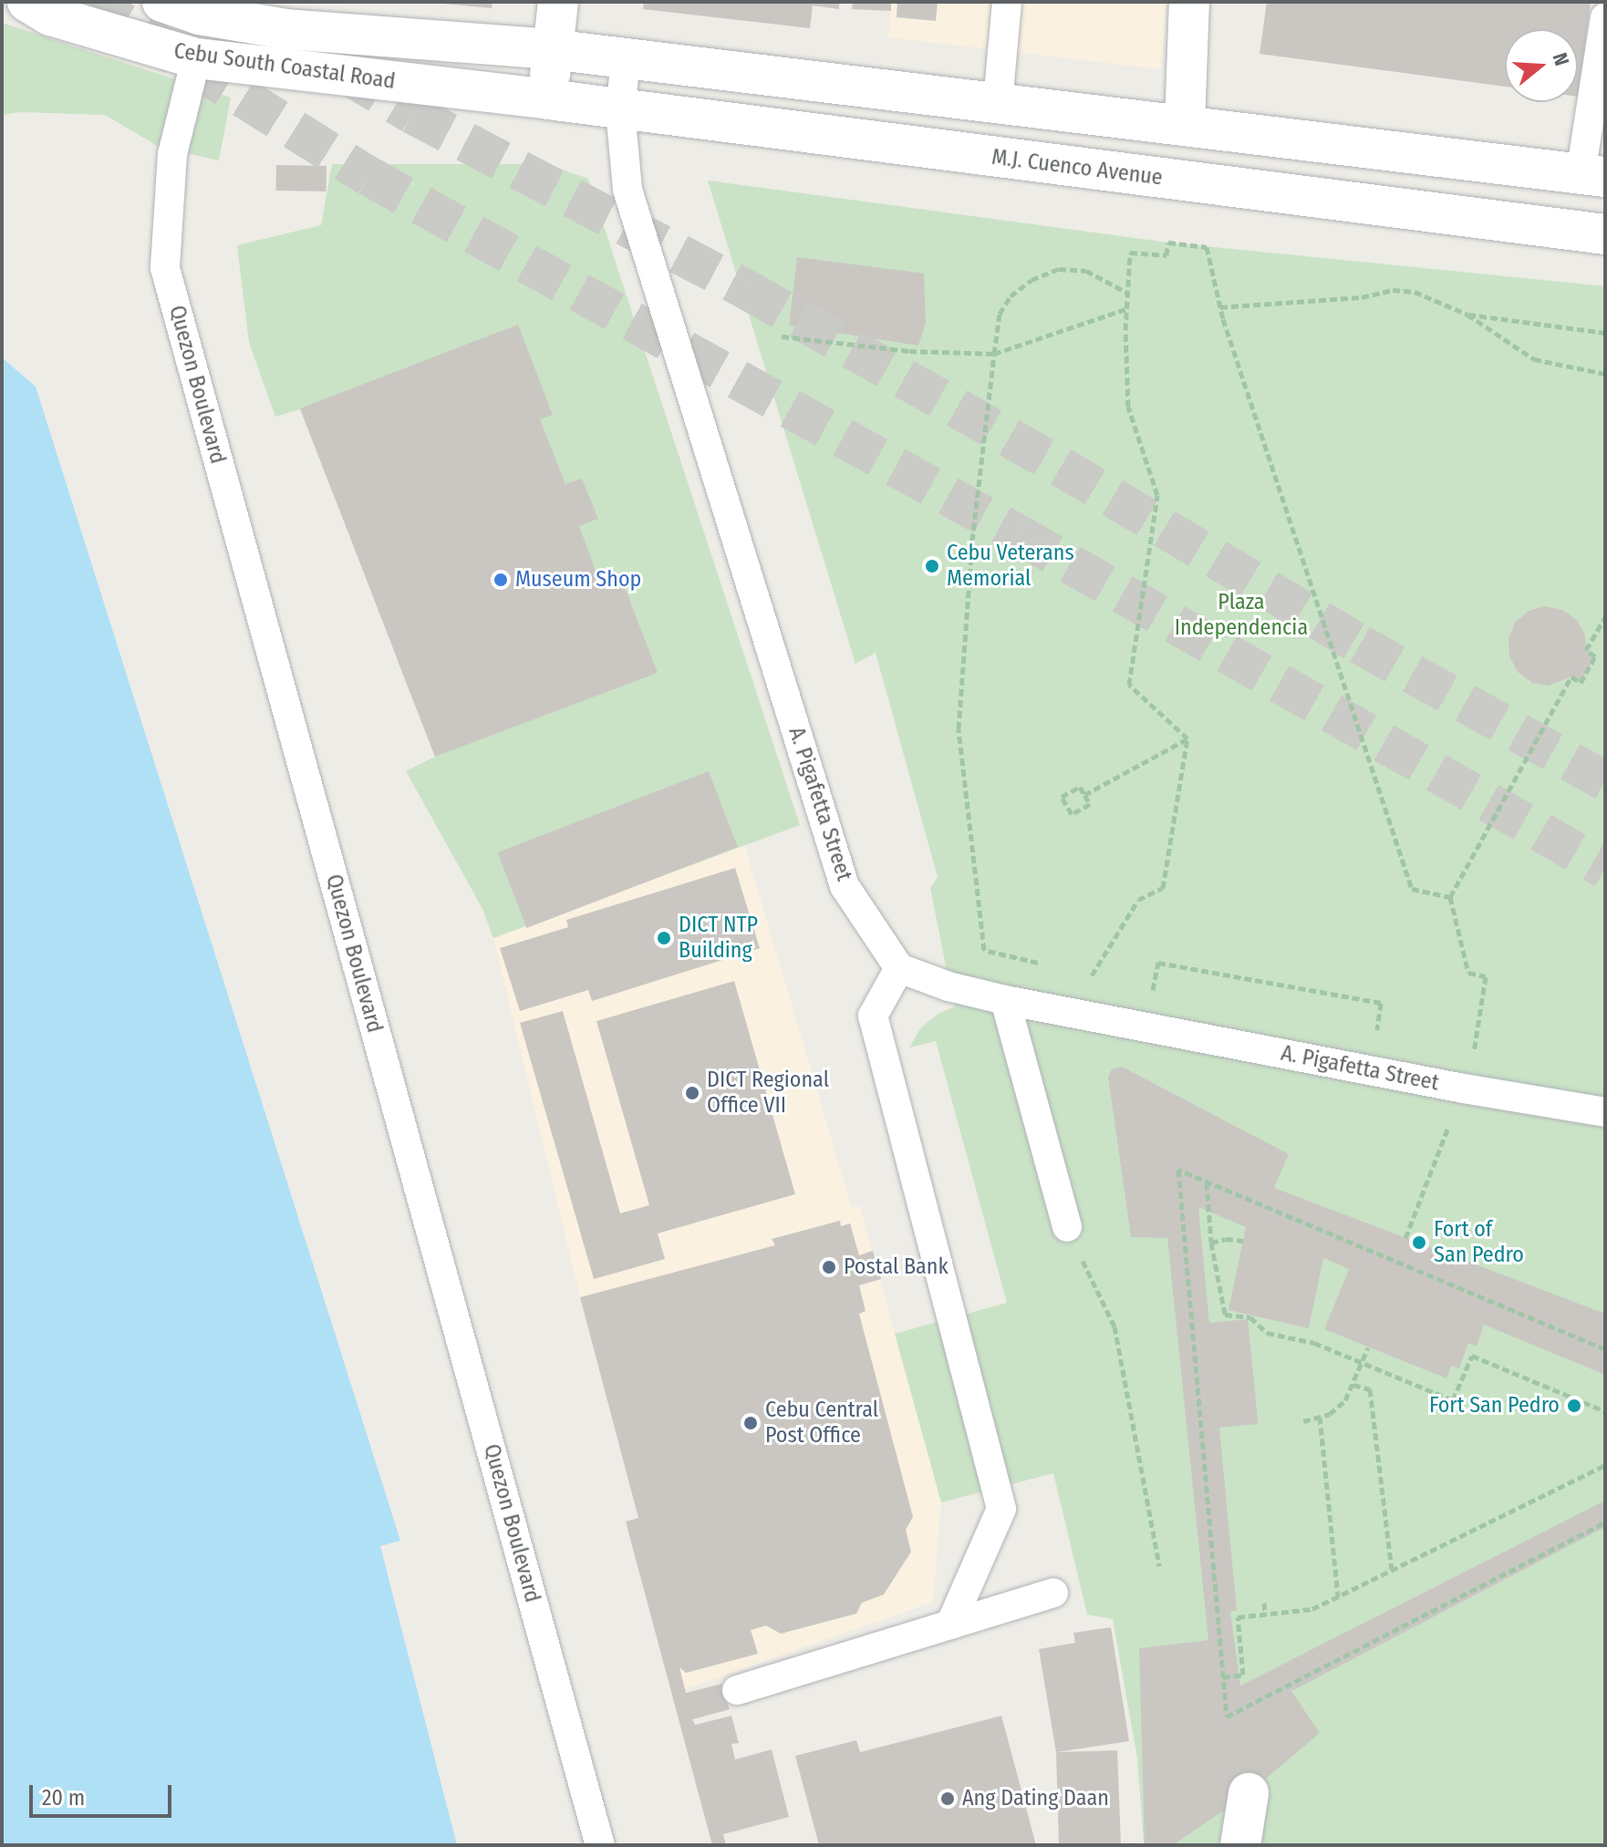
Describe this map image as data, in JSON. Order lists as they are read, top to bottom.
{
  "streets": {
    "main road": ["Cebu South Coastal Road", "M.J. Cuenco Avenue"],
    "lane": ["Quezon Boulevard", "A. Pigafetta Street"]
  },
  "crossings": [
    ["Cebu South Coastal Road", "M.J. Cuenco Avenue"],
    ["Cebu South Coastal Road", "Quezon Boulevard"],
    ["M.J. Cuenco Avenue", "A. Pigafetta Street"]
  ],
  "parks": ["Plaza Independencia"],
  "places": [
    "Cebu Veterans Memorial",
    "Museum Shop",
    "DICT NTP Building",
    "DICT Regional Office VII",
    "Fort of San Pedro",
    "Postal Bank",
    "Fort San Pedro",
    "Cebu Central Post Office",
    "Ang Dating Daan"
  ],
  "scale_bar": "20 m",
  "north": "right"
}
